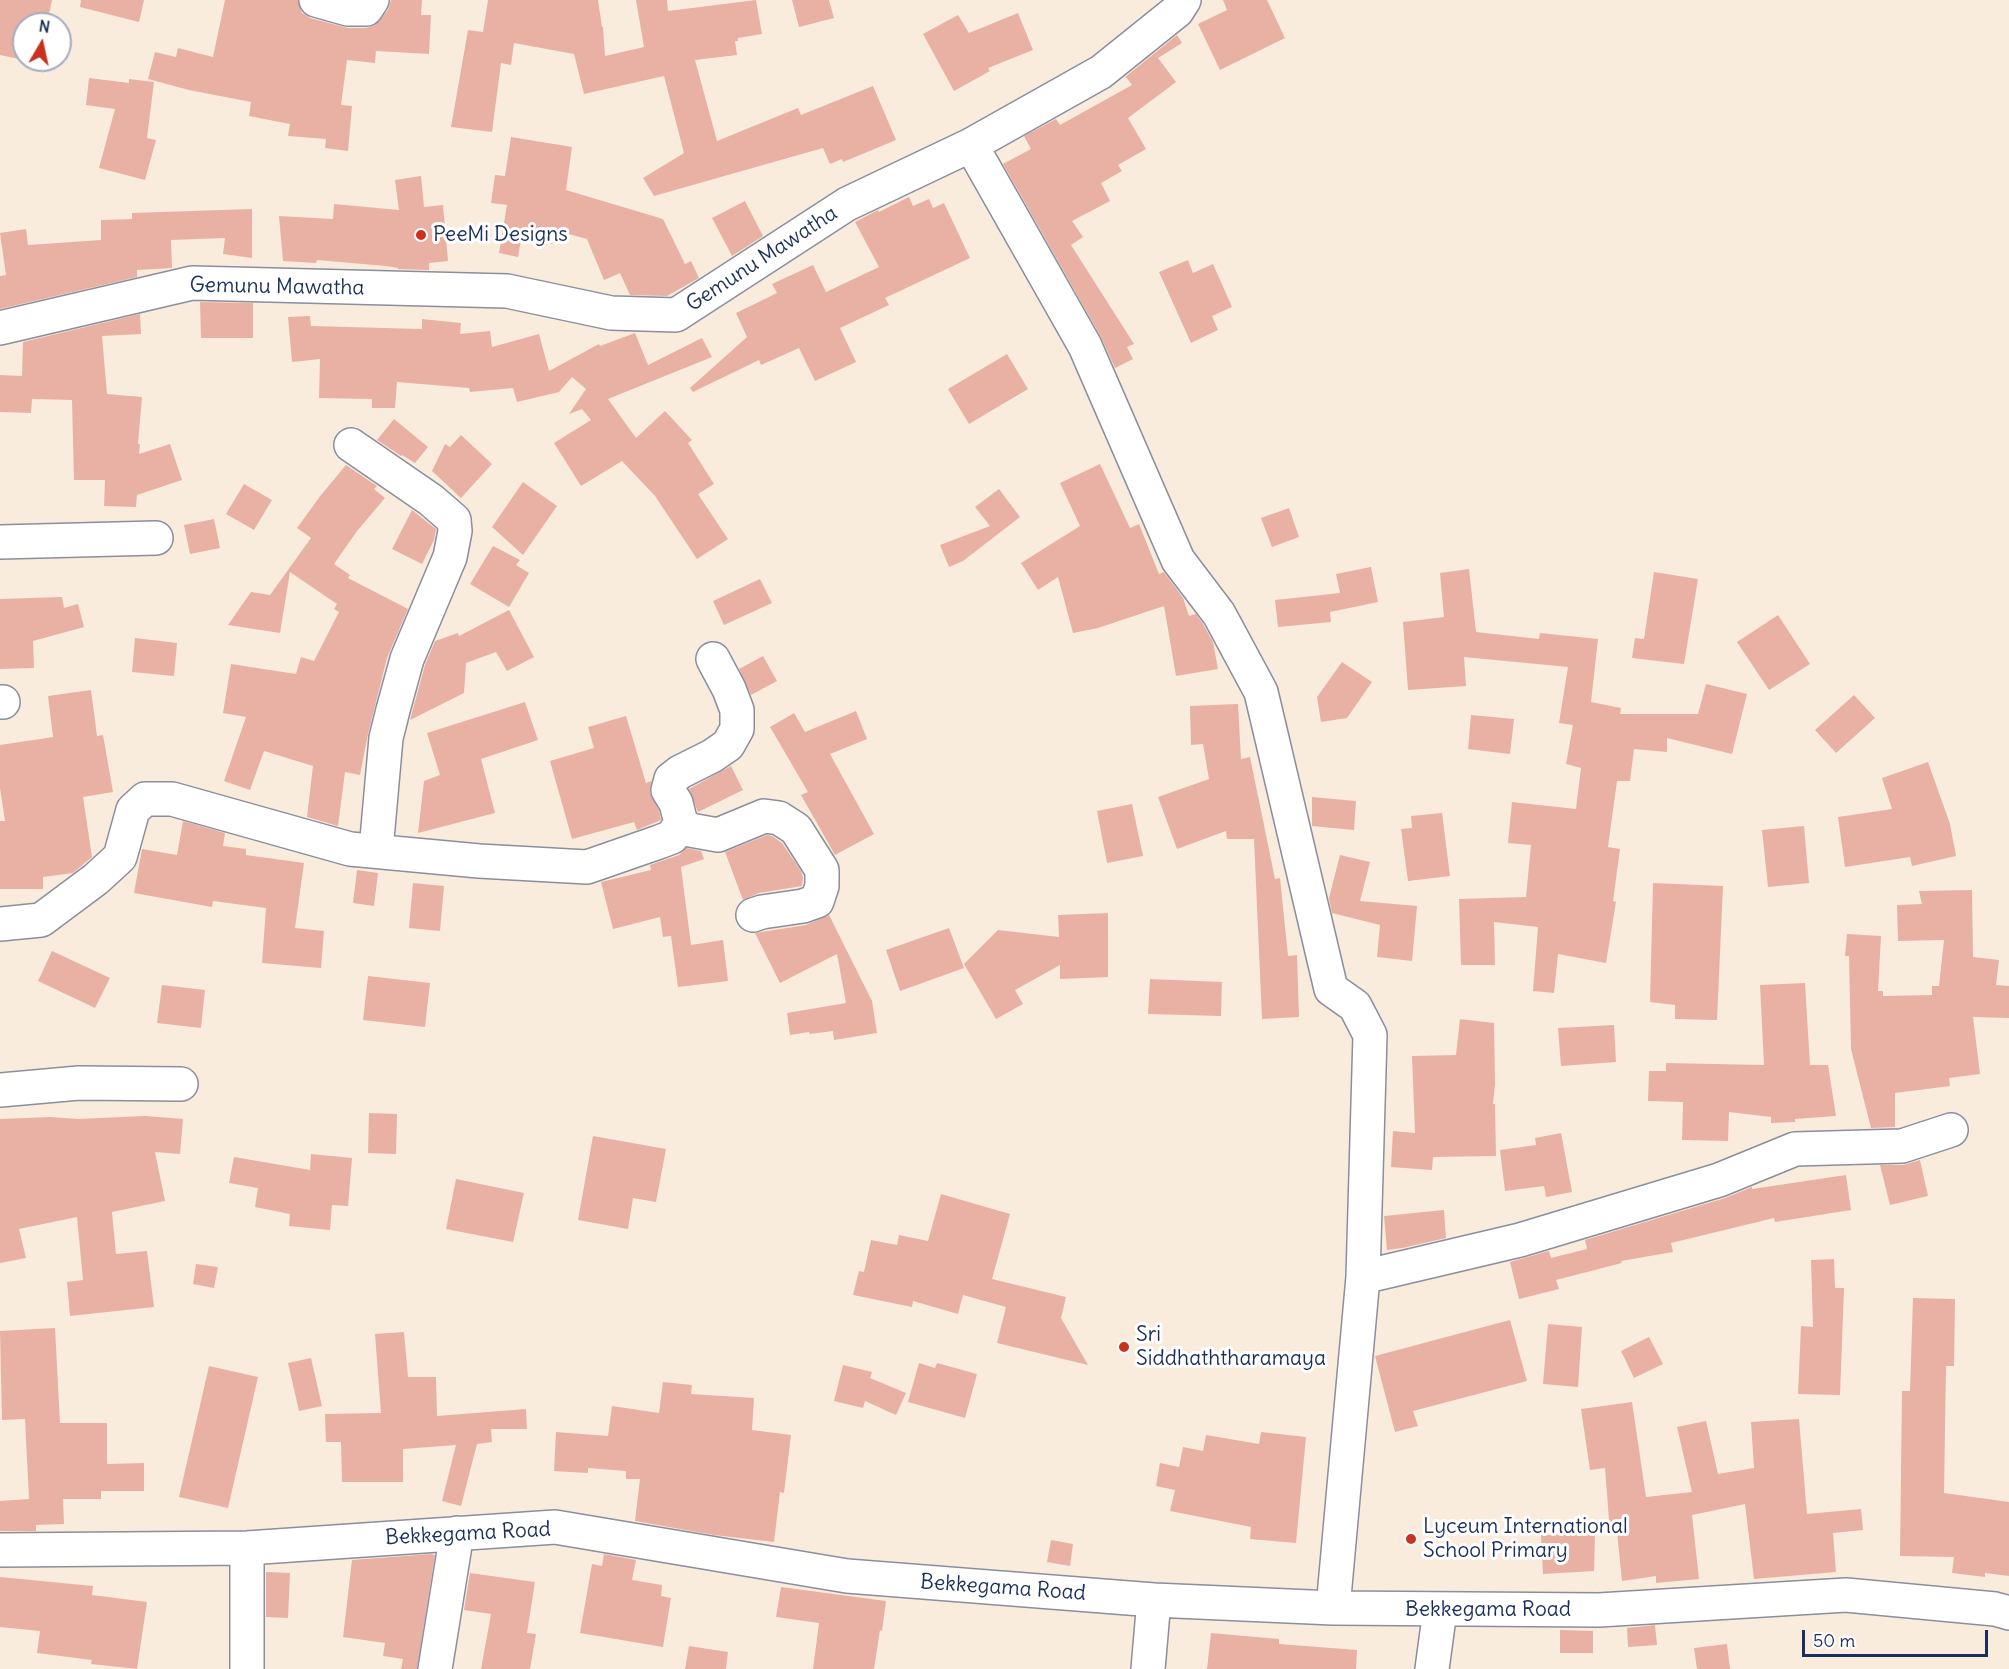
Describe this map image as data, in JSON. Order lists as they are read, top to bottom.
{
  "streets": {
    "street": ["Gemunu Mawatha", "Bekkegama Road"]
  },
  "places": ["PeeMi Designs", "Sri Siddhaththaramaya", "Lyceum International School Primary"],
  "scale_bar": "50 m",
  "north": "top"
}
